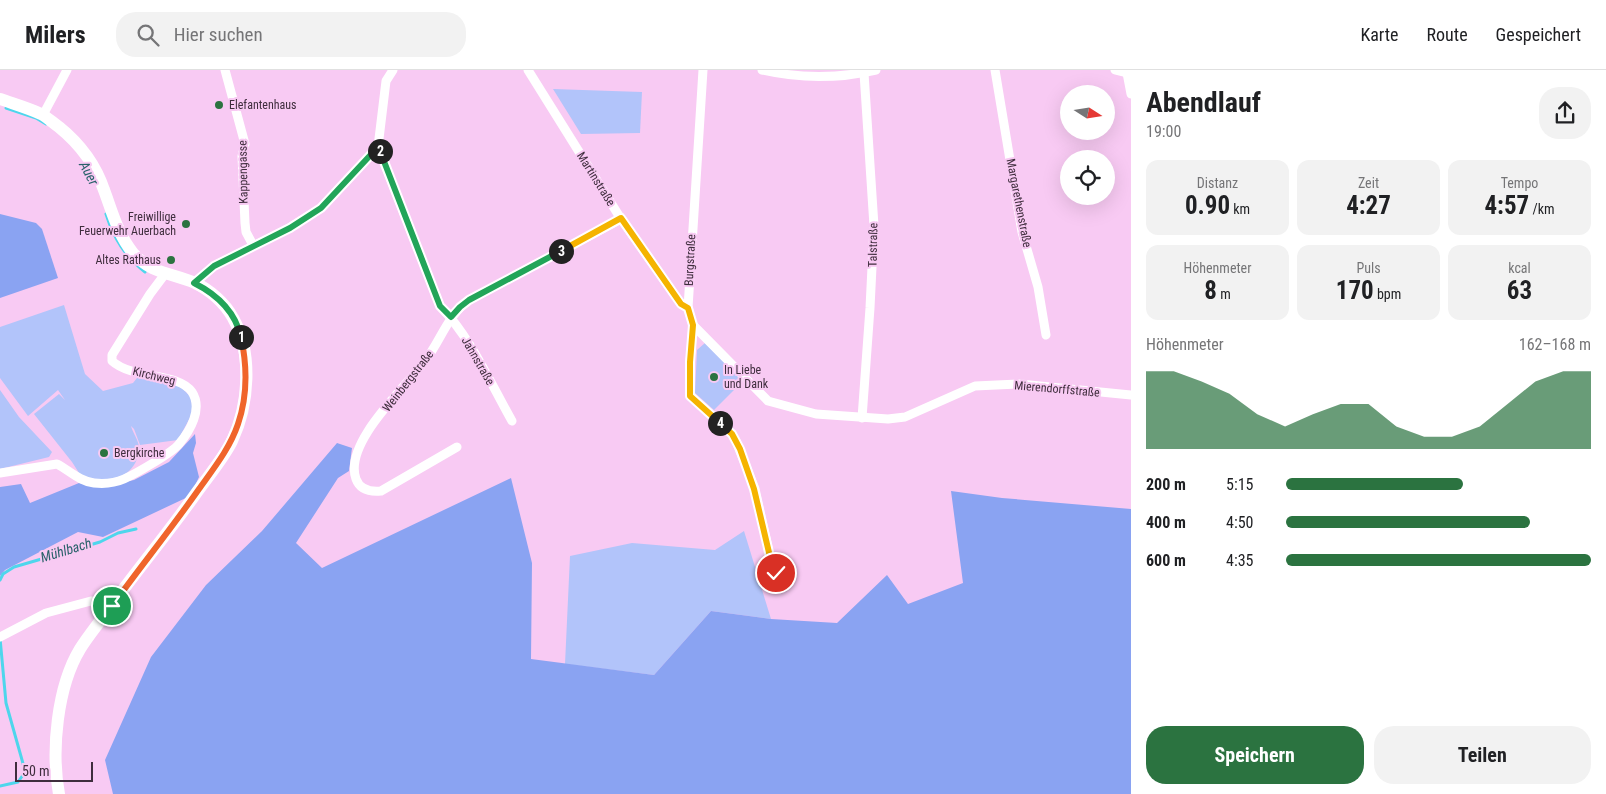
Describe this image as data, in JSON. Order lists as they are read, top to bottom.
{
  "streets": {
    "street": [
      "Kappengasse",
      "Martinstraße",
      "Margarethenstraße",
      "Talstraße",
      "Burgstraße",
      "Jahnstraße",
      "Kirchweg",
      "Weinbergstraße",
      "Mierendorffstraße"
    ]
  },
  "crossings": [
    ["Martinstraße", "Burgstraße"],
    ["Talstraße", "Mierendorffstraße"],
    ["Burgstraße", "Mierendorffstraße"],
    ["Jahnstraße", "Weinbergstraße"]
  ],
  "water": ["Auer", "Mühlbach"],
  "places": [
    "Elefantenhaus",
    "Freiwillige Feuerwehr Auerbach",
    "Altes Rathaus",
    "In Liebe und Dank",
    "Bergkirche"
  ],
  "scale_bar": "50 m",
  "north": "right",
  "page": {
    "header": "Milers",
    "search": "Hier suchen",
    "nav": ["Karte", "Route", "Gespeichert"],
    "heading": ["Abendlauf", "19:00"],
    "pins": [
      "2",
      "3",
      "1",
      "4"
    ],
    "stats": [
      ["Distanz", "0.90 km"],
      ["Zeit", "4:27"],
      ["Tempo", "4:57 /km"],
      ["Höhenmeter", "8 m"],
      ["Puls", "170 bpm"],
      ["kcal", "63"]
    ],
    "chart": ["Höhenmeter", "162–168 m"],
    "list": [
      {
        "name": "200 m",
        "note": "5:15"
      },
      {
        "name": "400 m",
        "note": "4:50"
      },
      {
        "name": "600 m",
        "note": "4:35"
      }
    ],
    "buttons": ["Speichern", "Teilen"],
    "scale": "50 m"
  }
}
